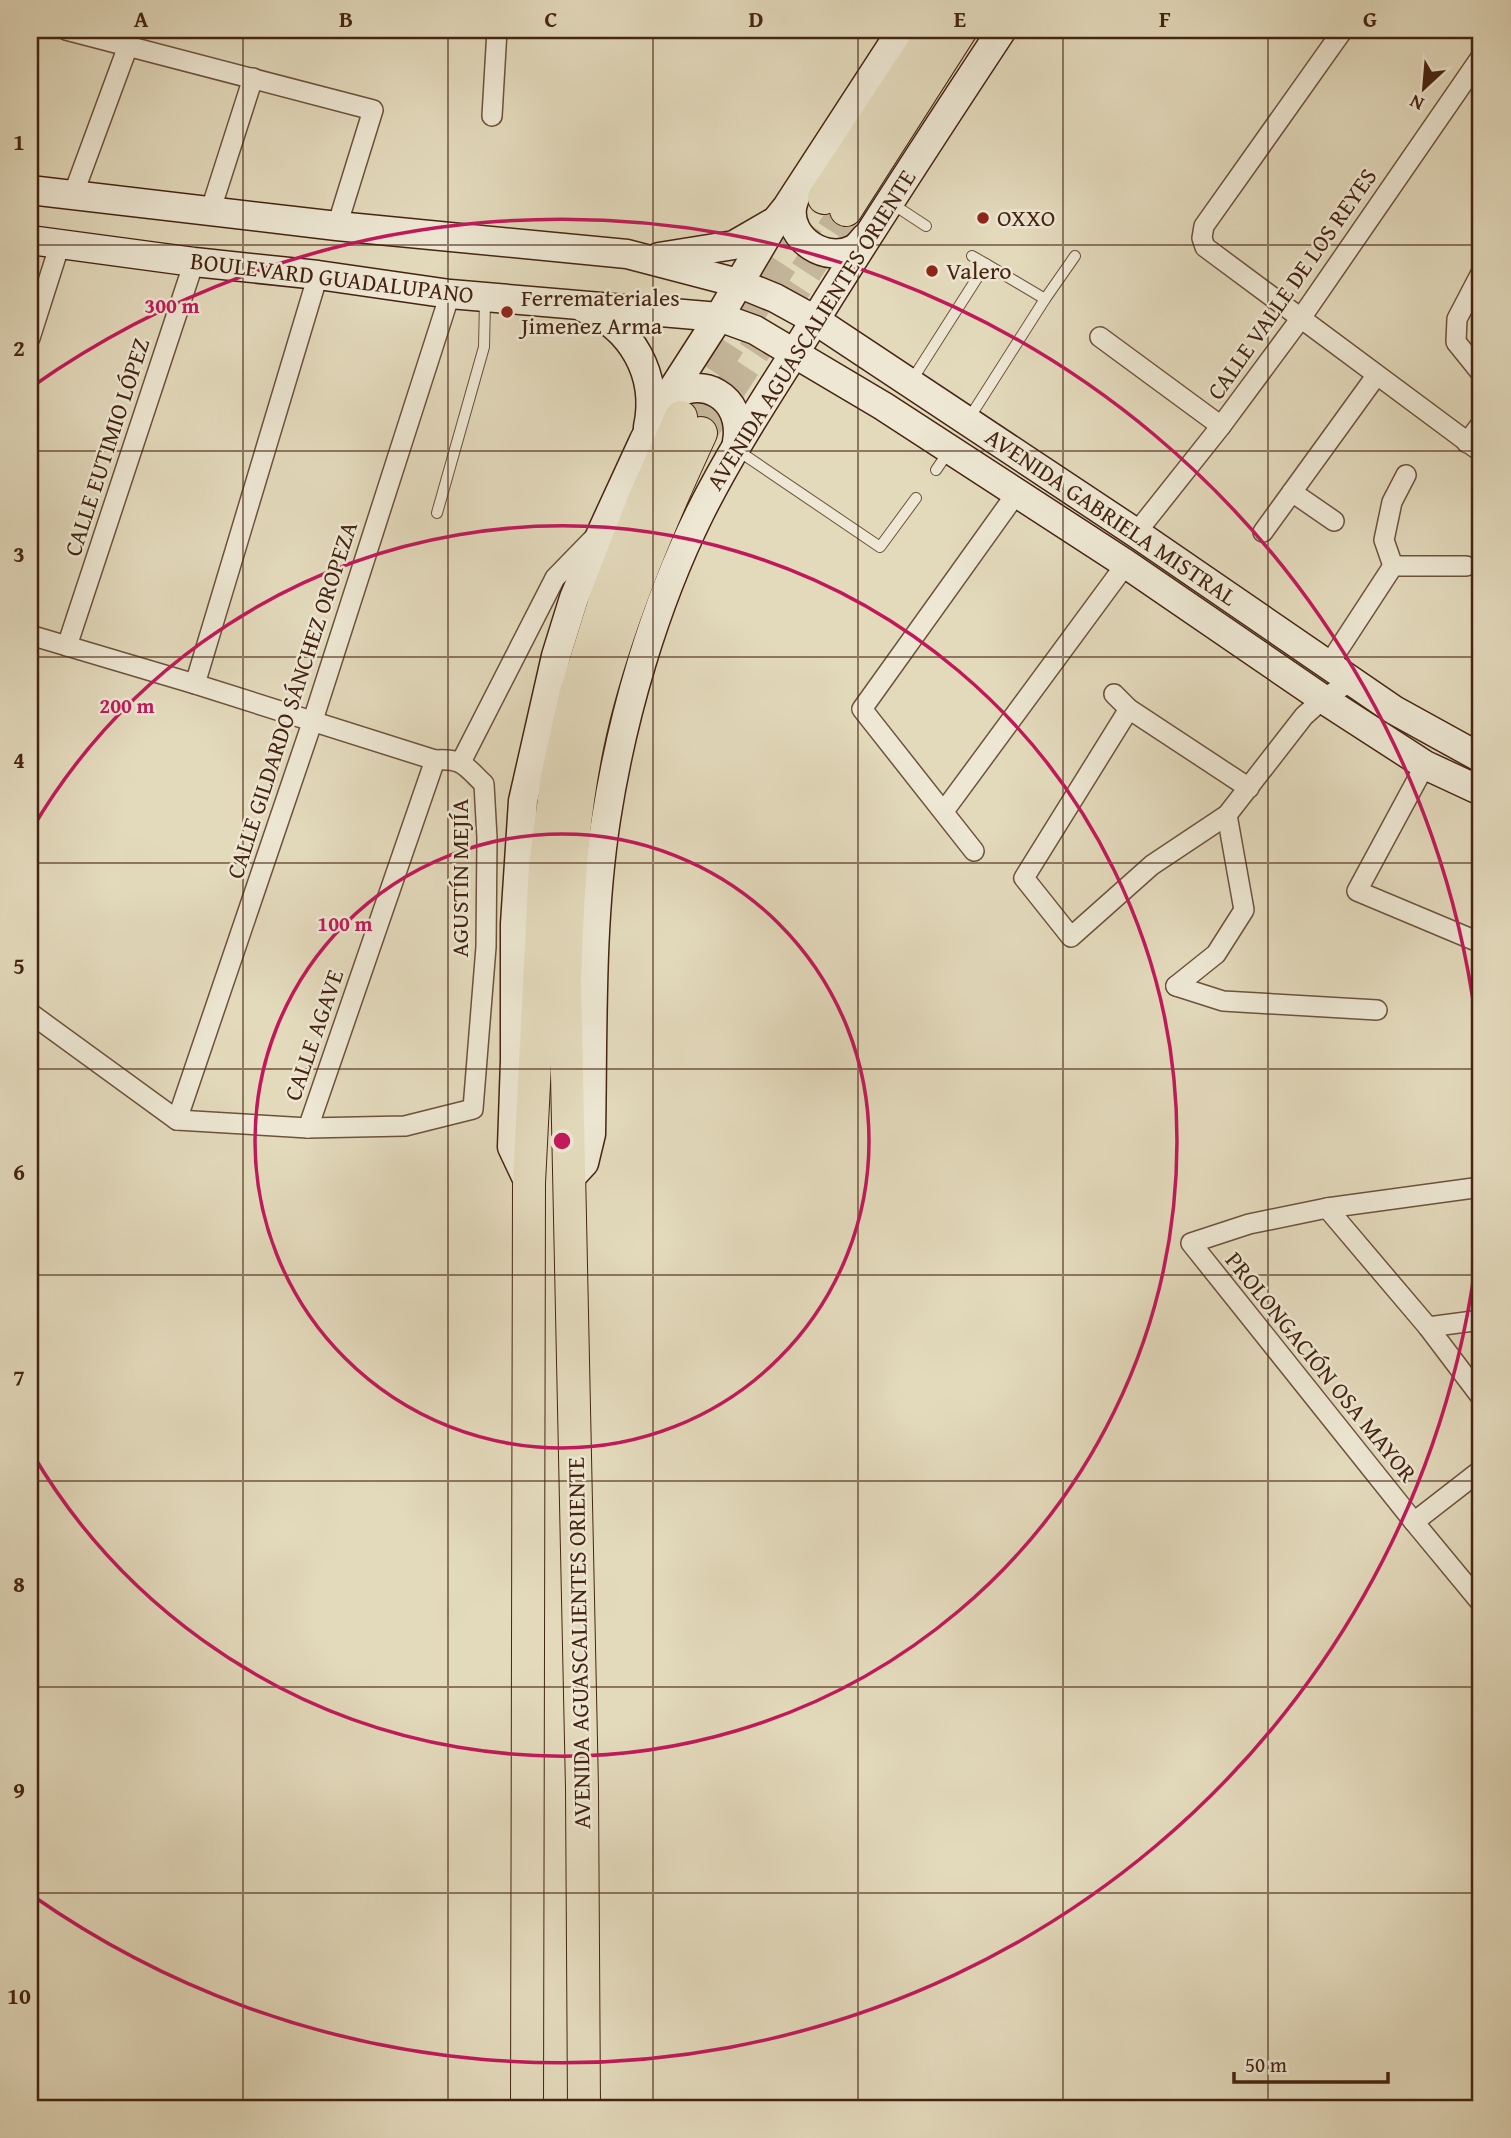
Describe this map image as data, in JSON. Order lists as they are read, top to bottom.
{
  "streets": {
    "main road": ["BOULEVARD GUADALUPANO", "AVENIDA AGUASCALIENTES ORIENTE", "AVENIDA GABRIELA MISTRAL"],
    "street": [
      "CALLE VALLE DE LOS REYES",
      "CALLE EUTIMIO LÓPEZ",
      "CALLE GILDARDO SÁNCHEZ OROPEZA",
      "AGUSTÍN MEJÍA",
      "CALLE AGAVE",
      "PROLONGACIÓN OSA MAYOR"
    ]
  },
  "crossings": [
    ["BOULEVARD GUADALUPANO", "AVENIDA AGUASCALIENTES ORIENTE"],
    ["BOULEVARD GUADALUPANO", "CALLE EUTIMIO LÓPEZ"],
    ["BOULEVARD GUADALUPANO", "AVENIDA GABRIELA MISTRAL"],
    ["BOULEVARD GUADALUPANO", "CALLE GILDARDO SÁNCHEZ OROPEZA"],
    ["CALLE VALLE DE LOS REYES", "AVENIDA GABRIELA MISTRAL"],
    ["AVENIDA AGUASCALIENTES ORIENTE", "AVENIDA GABRIELA MISTRAL"],
    ["AVENIDA AGUASCALIENTES ORIENTE", "AGUSTÍN MEJÍA"],
    ["AGUSTÍN MEJÍA", "CALLE AGAVE"]
  ],
  "places": ["OXXO", "Valero", "Ferremateriales Jimenez Arma"],
  "scale_bar": "50 m",
  "north": "bottom left",
  "grid": {
    "columns": [
      "A",
      "B",
      "C",
      "D",
      "E",
      "F",
      "G"
    ],
    "rows": [
      "1",
      "2",
      "3",
      "4",
      "5",
      "6",
      "7",
      "8",
      "9",
      "10"
    ]
  },
  "rings": ["300 m", "200 m", "100 m"]
}
